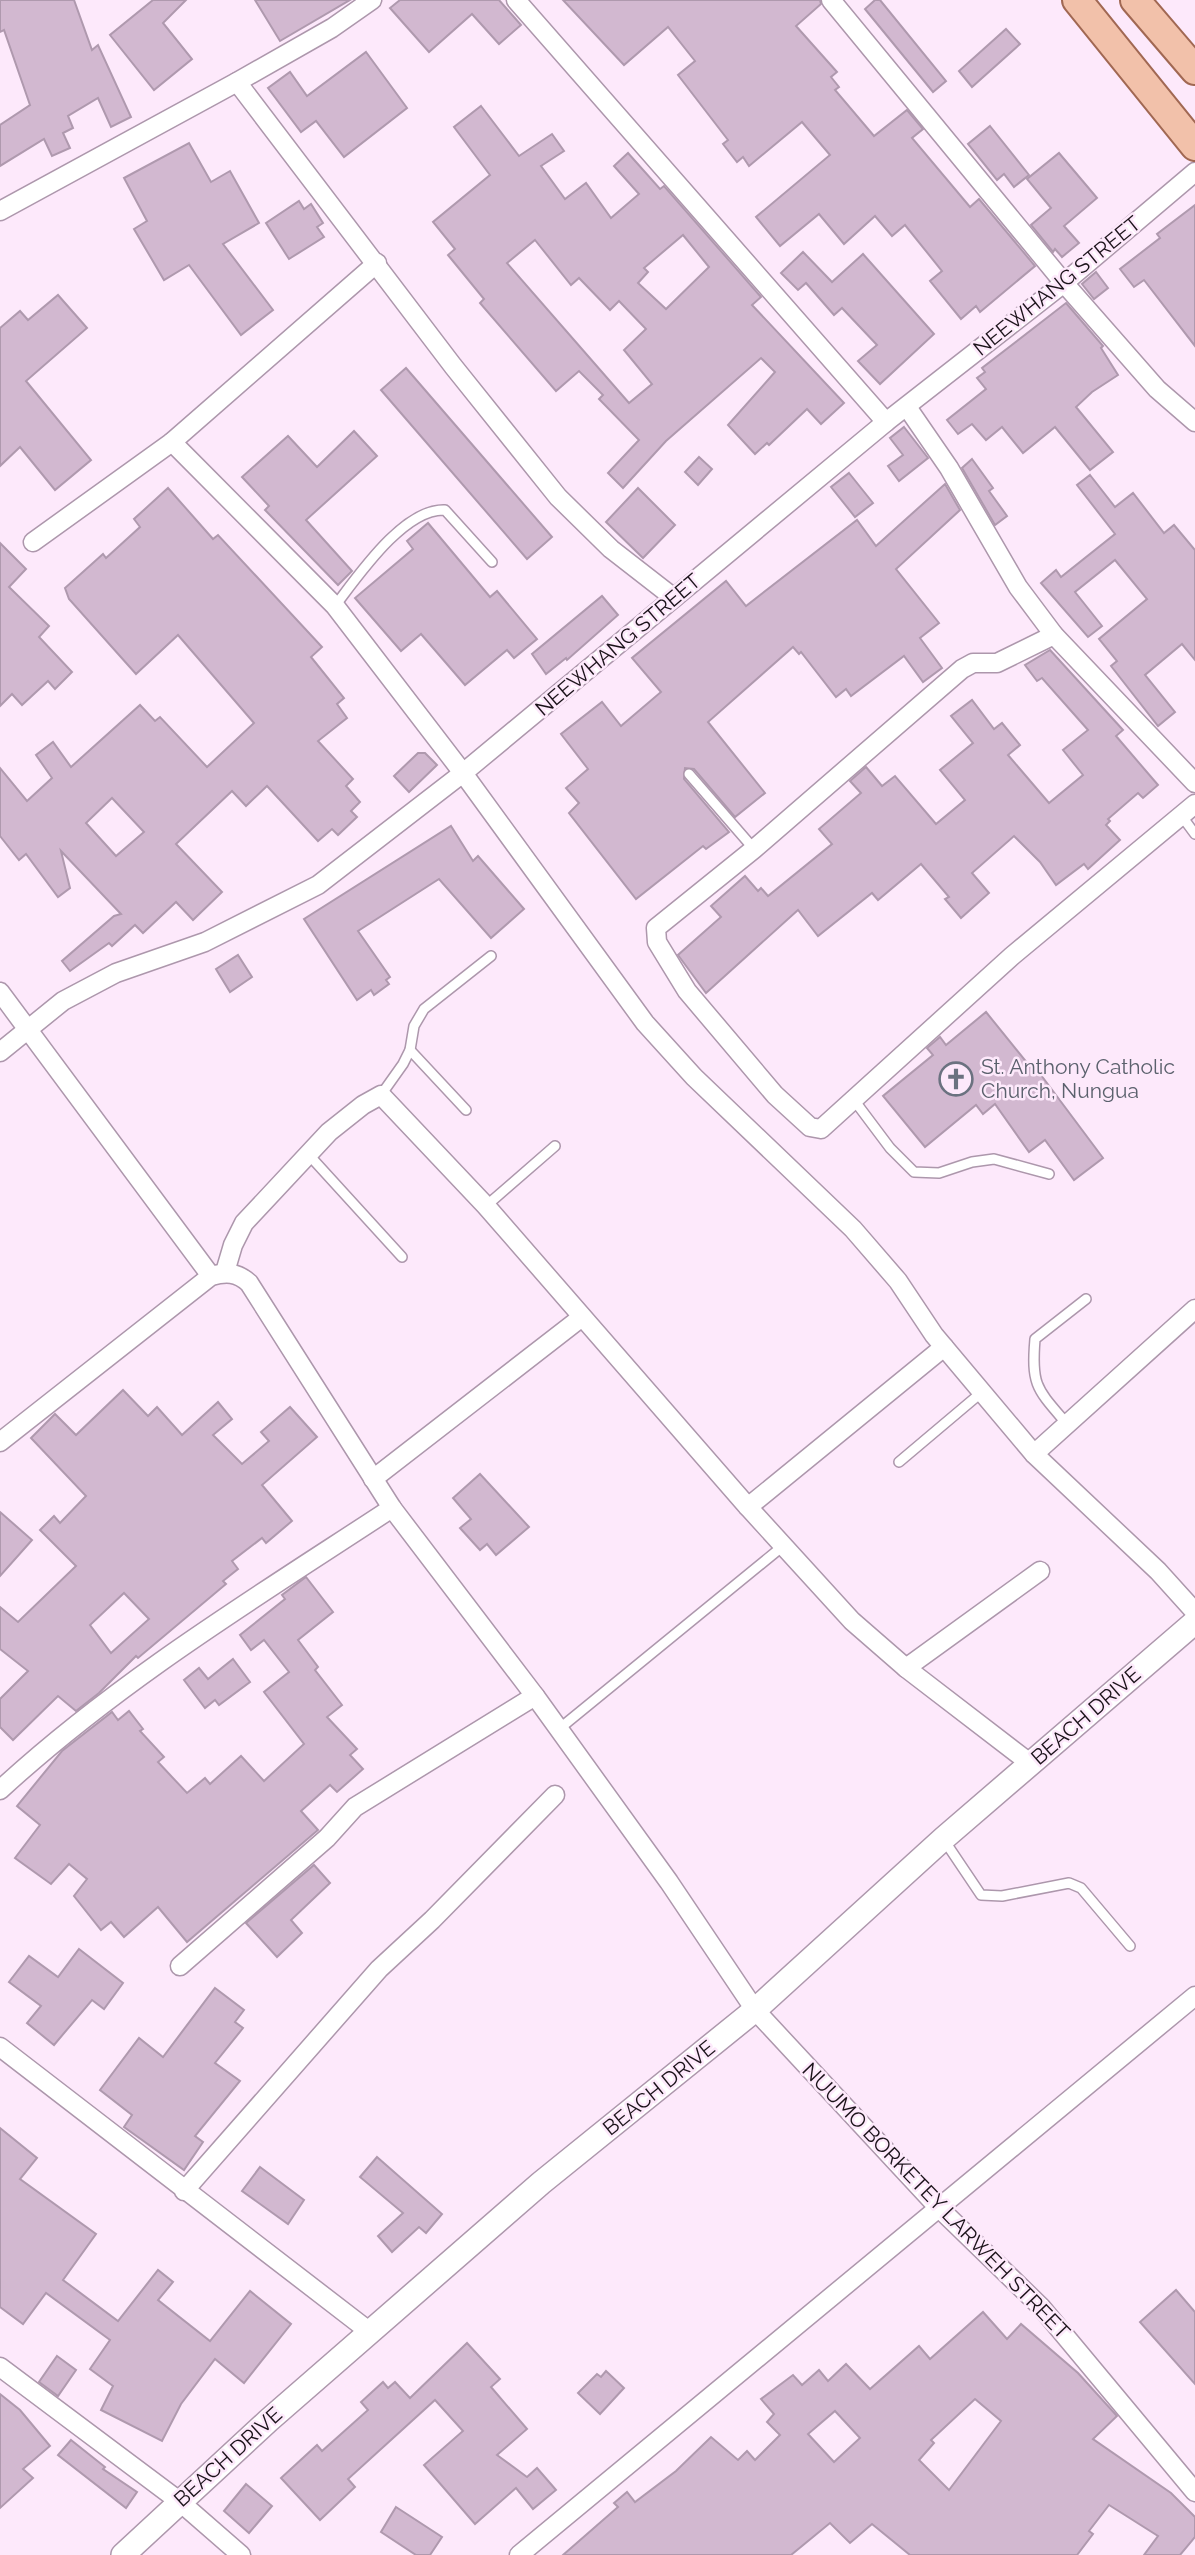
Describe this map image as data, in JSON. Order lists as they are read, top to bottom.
{
  "streets": {
    "street": ["NEEWHANG STREET", "BEACH DRIVE", "NUUMO BORKETEY LARWEH STREET"]
  },
  "crossings": [
    ["BEACH DRIVE", "NUUMO BORKETEY LARWEH STREET"]
  ],
  "places": {
    "church": ["St. Anthony Catholic Church, Nungua"]
  }
}
